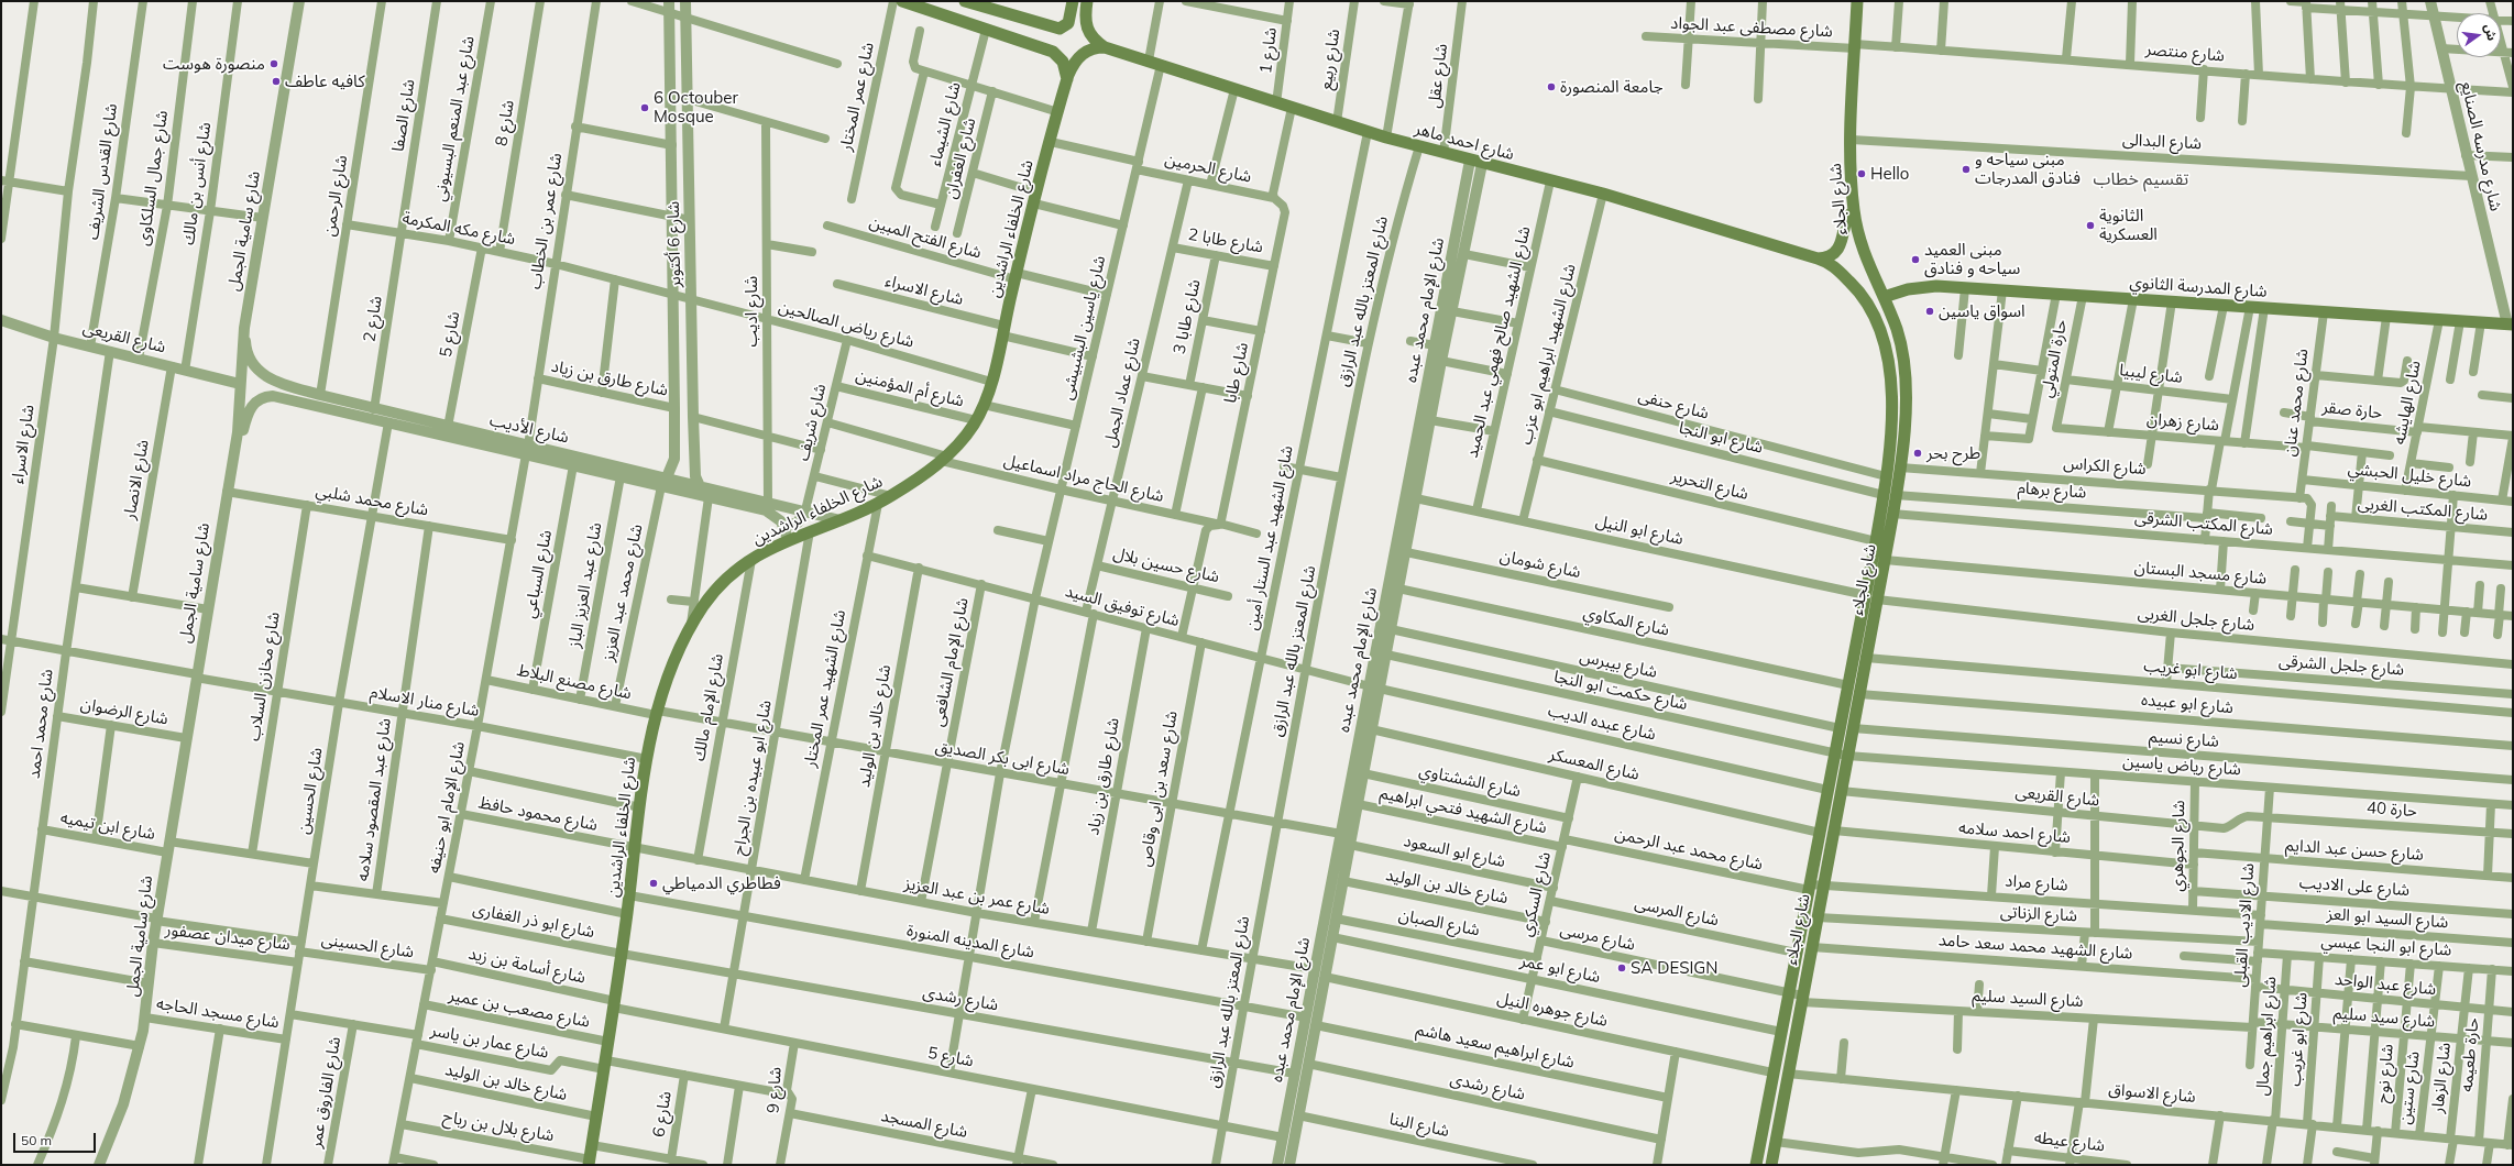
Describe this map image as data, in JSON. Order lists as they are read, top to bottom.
{
  "streets": {
    "main road": [
      "شارع احمد ماهر",
      "شارع الجلاء",
      "شارع الخلفاء الراشدين",
      "شارع المدرسة الثانوي"
    ],
    "street": [
      "شارع مصطفى عبد الجواد",
      "شارع 1",
      "شارع منتصر",
      "شارع ربيع",
      "شارع عقل",
      "شارع عمر المختار",
      "شارع الصفا",
      "شارع عبد المنعم البسيوني",
      "شارع 8",
      "شارع الشيماء",
      "شارع البدالى",
      "شارع مدرسه الصنايع",
      "شارع الغفران",
      "شارع الحرمين",
      "شارع القدس الشريف",
      "شارع جمال السلكاوى",
      "شارع أنس بن مالك",
      "شارع الرحمن",
      "شارع عمر بن الخطاب",
      "شارع مكه المكرمة",
      "شارع سامية الجمل",
      "شارع الفتح المبين",
      "شارع طابا 2",
      "شارع 6 أكتوبر",
      "شارع الاسراء",
      "شارع المعتز بالله عبد الرازق",
      "شارع الإمام محمد عبده",
      "شارع اديب",
      "شارع طابا 3",
      "شارع 2",
      "شارع رياض الصالحين",
      "شارع ياسين البشبيشى",
      "شارع 5",
      "شارع القريعى",
      "شارع الشهيد صالح فهمي عبد الحميد",
      "شارع الشهيد ابراهيم ابو عزب",
      "حارة المتولي",
      "شارع طابا",
      "شارع ليبيا",
      "شارع طارق بن زياد",
      "شارع أم المؤمنين",
      "شارع عماد الجمل",
      "شارع محمد عنان",
      "شارع الهايشه",
      "شارع حنفى",
      "حارة صقر",
      "شارع شريف",
      "شارع زهران",
      "شارع الأديب",
      "شارع ابو النجا",
      "شارع الكراس",
      "شارع خليل الحبشي",
      "شارع الحاج مراد اسماعيل",
      "شارع الانصار",
      "شارع التحرير",
      "شارع برهام",
      "شارع محمد شلبي",
      "شارع المكتب الغربى",
      "شارع المكتب الشرقى",
      "شارع ابو النيل",
      "شارع الشهيد عبد الستار أمين",
      "شارع شومان",
      "شارع حسين بلال",
      "شارع مسجد البستان",
      "شارع السباعي",
      "شارع عبد العزيز الباز",
      "شارع محمد عبد العزيز",
      "شارع توفيق السيد",
      "شارع جلجل الغربى",
      "شارع المكاوي",
      "شارع الإمام الشافعى",
      "شارع بيبرس",
      "شارع جلجل الشرقى",
      "شارع ابو غريب",
      "شارع مخازن السلاب",
      "شارع مصنع البلاط",
      "شارع الشهيد عمر المختار",
      "شارع حكمت ابو النجا",
      "شارع منار الاسلام",
      "شارع ابو عبيده",
      "شارع الإمام مالك",
      "شارع الرضوان",
      "شارع عبده الديب",
      "شارع محمد احمد",
      "شارع خالد بن الوليد",
      "شارع نسيم",
      "شارع ابى بكر الصديق",
      "شارع المعسكر",
      "شارع رياض ياسين",
      "شارع ابو عبيده بن الجراح",
      "شارع الششتاوي",
      "شارع سعد بن ابى وقاص",
      "شارع الحسين",
      "شارع عبد المقصود سلامه",
      "شارع الإمام ابو حنيفه",
      "حارة 40",
      "شارع الشهيد فتحي ابراهيم",
      "شارع محمود حافظ",
      "شارع ابن تيميه",
      "شارع احمد سلامه",
      "شارع الجوهري",
      "شارع محمد عبد الرحمن",
      "شارع حسن عبد الدايم",
      "شارع ابو السعود",
      "شارع مراد",
      "شارع على الاديب",
      "شارع السكري",
      "شارع عمر بن عبد العزيز",
      "شارع المرسى",
      "شارع الزناتى",
      "شارع السيد ابو العز",
      "شارع ابو ذر الغفارى",
      "شارع الصبان",
      "شارع الاديب القبلى",
      "شارع ميدان عصفور",
      "شارع مرسى",
      "شارع المدينه المنورة",
      "شارع الحسينى",
      "شارع ابو النجا عيسي",
      "شارع الشهيد محمد سعد حامد",
      "شارع أسامة بن زيد",
      "شارع ابو عمر",
      "شارع عبد الواحد",
      "شارع رشدى",
      "شارع السيد سليم",
      "شارع مصعب بن عمير",
      "شارع جوهره النيل",
      "شارع مسجد الحاجه",
      "شارع سيد سليم",
      "شارع ابراهيم جمال",
      "شارع عمار بن ياسر",
      "شارع ابراهيم سعيد هاشم",
      "حارة طعيمه",
      "شارع نوح",
      "شارع الزهار",
      "شارع ستين",
      "شارع 9",
      "شارع الفاروق عمر",
      "شارع الاسواق",
      "شارع 6",
      "شارع المسجد",
      "شارع البنا",
      "شارع بلال بن رباح",
      "شارع عيطه"
    ]
  },
  "crossings": [
    ["شارع مصطفى عبد الجواد", "شارع منتصر"],
    ["شارع مصطفى عبد الجواد", "شارع الجلاء"],
    ["شارع 1", "شارع احمد ماهر"],
    ["شارع منتصر", "شارع مدرسه الصنايع"],
    ["شارع منتصر", "شارع الجلاء"],
    ["شارع ربيع", "شارع احمد ماهر"],
    ["شارع عقل", "شارع احمد ماهر"],
    ["شارع الصفا", "شارع مكه المكرمة"],
    ["شارع الصفا", "شارع 2"],
    ["شارع عبد المنعم البسيوني", "شارع مكه المكرمة"],
    ["شارع 8", "شارع مكه المكرمة"],
    ["شارع احمد ماهر", "شارع الجلاء"],
    ["شارع احمد ماهر", "شارع الخلفاء الراشدين"],
    ["شارع احمد ماهر", "شارع المعتز بالله عبد الرازق"],
    ["شارع احمد ماهر", "شارع الإمام محمد عبده"],
    ["شارع احمد ماهر", "شارع ياسين البشبيشى"],
    ["شارع احمد ماهر", "شارع الشهيد صالح فهمي عبد الحميد"],
    ["شارع احمد ماهر", "شارع الشهيد ابراهيم ابو عزب"],
    ["شارع احمد ماهر", "شارع الشهيد عبد الستار أمين"],
    ["شارع البدالى", "شارع مدرسه الصنايع"],
    ["شارع البدالى", "شارع الجلاء"],
    ["شارع مدرسه الصنايع", "شارع المدرسة الثانوي"],
    ["شارع الحرمين", "شارع الخلفاء الراشدين"],
    ["شارع الحرمين", "شارع ياسين البشبيشى"],
    ["شارع الحرمين", "شارع طابا"],
    ["شارع الحرمين", "شارع عماد الجمل"],
    ["شارع القدس الشريف", "شارع القريعى"],
    ["شارع جمال السلكاوى", "شارع القريعى"],
    ["شارع أنس بن مالك", "شارع القريعى"],
    ["شارع الرحمن", "شارع مكه المكرمة"],
    ["شارع الرحمن", "شارع الأديب"],
    ["شارع الجلاء", "شارع المدرسة الثانوي"],
    ["شارع الجلاء", "شارع القريعى"],
    ["شارع الجلاء", "شارع حنفى"],
    ["شارع الجلاء", "شارع ابو النجا"],
    ["شارع الجلاء", "شارع الكراس"],
    ["شارع الجلاء", "شارع التحرير"],
    ["شارع الجلاء", "شارع برهام"],
    ["شارع الجلاء", "شارع المكتب الشرقى"],
    ["شارع الجلاء", "شارع ابو النيل"],
    ["شارع الجلاء", "شارع مسجد البستان"],
    ["شارع الجلاء", "شارع جلجل الغربى"],
    ["شارع الجلاء", "شارع المكاوي"],
    ["شارع الجلاء", "شارع بيبرس"],
    ["شارع الجلاء", "شارع ابو غريب"],
    ["شارع الجلاء", "شارع حكمت ابو النجا"],
    ["شارع الجلاء", "شارع ابو عبيده"],
    ["شارع الجلاء", "شارع عبده الديب"],
    ["شارع الجلاء", "شارع نسيم"],
    ["شارع الجلاء", "شارع المعسكر"],
    ["شارع الجلاء", "شارع رياض ياسين"],
    ["شارع الجلاء", "شارع احمد سلامه"],
    ["شارع الجلاء", "شارع محمد عبد الرحمن"],
    ["شارع الجلاء", "شارع مراد"],
    ["شارع الجلاء", "شارع المرسى"],
    ["شارع الجلاء", "شارع الزناتى"],
    ["شارع الجلاء", "شارع مرسى"],
    ["شارع الجلاء", "شارع الشهيد محمد سعد حامد"],
    ["شارع الجلاء", "شارع ابو عمر"],
    ["شارع الجلاء", "شارع السيد سليم"],
    ["شارع الجلاء", "شارع جوهره النيل"],
    ["شارع الجلاء", "شارع الاسواق"],
    ["شارع عمر بن الخطاب", "شارع مكه المكرمة"],
    ["شارع عمر بن الخطاب", "شارع طارق بن زياد"],
    ["شارع عمر بن الخطاب", "شارع الأديب"],
    ["شارع عمر بن الخطاب", "شارع الإمام ابو حنيفه"],
    ["شارع مكه المكرمة", "شارع 6 أكتوبر"],
    ["شارع مكه المكرمة", "شارع 2"],
    ["شارع مكه المكرمة", "شارع رياض الصالحين"],
    ["شارع مكه المكرمة", "شارع 5"],
    ["شارع الخلفاء الراشدين", "شارع الفتح المبين"],
    ["شارع الخلفاء الراشدين", "شارع الاسراء"],
    ["شارع الخلفاء الراشدين", "شارع رياض الصالحين"],
    ["شارع الخلفاء الراشدين", "شارع 5"],
    ["شارع الخلفاء الراشدين", "شارع أم المؤمنين"],
    ["شارع الخلفاء الراشدين", "شارع الأديب"],
    ["شارع الخلفاء الراشدين", "شارع الحاج مراد اسماعيل"],
    ["شارع الخلفاء الراشدين", "شارع مصنع البلاط"],
    ["شارع الخلفاء الراشدين", "شارع الشهيد عمر المختار"],
    ["شارع الخلفاء الراشدين", "شارع منار الاسلام"],
    ["شارع الخلفاء الراشدين", "شارع الإمام مالك"],
    ["شارع الخلفاء الراشدين", "شارع خالد بن الوليد"],
    ["شارع الخلفاء الراشدين", "شارع ابى بكر الصديق"],
    ["شارع الخلفاء الراشدين", "شارع ابو عبيده بن الجراح"],
    ["شارع الخلفاء الراشدين", "شارع محمود حافظ"],
    ["شارع الخلفاء الراشدين", "شارع عمر بن عبد العزيز"],
    ["شارع الخلفاء الراشدين", "شارع ابو ذر الغفارى"],
    ["شارع الخلفاء الراشدين", "شارع المدينه المنورة"],
    ["شارع الخلفاء الراشدين", "شارع أسامة بن زيد"],
    ["شارع الخلفاء الراشدين", "شارع رشدى"],
    ["شارع الخلفاء الراشدين", "شارع مصعب بن عمير"],
    ["شارع الخلفاء الراشدين", "شارع عمار بن ياسر"],
    ["شارع الخلفاء الراشدين", "شارع بلال بن رباح"],
    ["شارع سامية الجمل", "شارع القريعى"],
    ["شارع سامية الجمل", "شارع الأديب"],
    ["شارع سامية الجمل", "شارع محمد شلبي"],
    ["شارع سامية الجمل", "شارع منار الاسلام"],
    ["شارع سامية الجمل", "شارع الرضوان"],
    ["شارع سامية الجمل", "شارع ابن تيميه"],
    ["شارع سامية الجمل", "شارع ميدان عصفور"],
    ["شارع سامية الجمل", "شارع مسجد الحاجه"],
    ["شارع الفتح المبين", "شارع ياسين البشبيشى"],
    ["شارع طابا 2", "شارع طابا 3"],
    ["شارع طابا 2", "شارع طابا"],
    ["شارع طابا 2", "شارع عماد الجمل"],
    ["شارع 6 أكتوبر", "شارع رياض الصالحين"],
    ["شارع 6 أكتوبر", "شارع طارق بن زياد"],
    ["شارع 6 أكتوبر", "شارع الأديب"],
    ["شارع 6 أكتوبر", "شارع محمد عبد العزيز"],
    ["شارع المدرسة الثانوي", "حارة المتولي"],
    ["شارع المدرسة الثانوي", "شارع محمد عنان"],
    ["شارع المدرسة الثانوي", "شارع الهايشه"],
    ["شارع الاسراء", "شارع القريعى"],
    ["شارع الاسراء", "شارع منار الاسلام"],
    ["شارع المعتز بالله عبد الرازق", "شارع 5"],
    ["شارع المعتز بالله عبد الرازق", "شارع توفيق السيد"],
    ["شارع المعتز بالله عبد الرازق", "شارع ابى بكر الصديق"],
    ["شارع المعتز بالله عبد الرازق", "شارع عمر بن عبد العزيز"],
    ["شارع المعتز بالله عبد الرازق", "شارع المدينه المنورة"],
    ["شارع المعتز بالله عبد الرازق", "شارع رشدى"],
    ["شارع الإمام محمد عبده", "شارع 5"],
    ["شارع الإمام محمد عبده", "شارع ابو النيل"],
    ["شارع الإمام محمد عبده", "شارع شومان"],
    ["شارع الإمام محمد عبده", "شارع توفيق السيد"],
    ["شارع الإمام محمد عبده", "شارع المكاوي"],
    ["شارع الإمام محمد عبده", "شارع بيبرس"],
    ["شارع الإمام محمد عبده", "شارع حكمت ابو النجا"],
    ["شارع الإمام محمد عبده", "شارع عبده الديب"],
    ["شارع الإمام محمد عبده", "شارع خالد بن الوليد"],
    ["شارع الإمام محمد عبده", "شارع ابى بكر الصديق"],
    ["شارع الإمام محمد عبده", "شارع المعسكر"],
    ["شارع الإمام محمد عبده", "شارع الششتاوي"],
    ["شارع الإمام محمد عبده", "شارع الشهيد فتحي ابراهيم"],
    ["شارع الإمام محمد عبده", "شارع ابو السعود"],
    ["شارع الإمام محمد عبده", "شارع عمر بن عبد العزيز"],
    ["شارع الإمام محمد عبده", "شارع الصبان"],
    ["شارع الإمام محمد عبده", "شارع المدينه المنورة"],
    ["شارع الإمام محمد عبده", "شارع ابو عمر"],
    ["شارع الإمام محمد عبده", "شارع رشدى"],
    ["شارع الإمام محمد عبده", "شارع جوهره النيل"],
    ["شارع الإمام محمد عبده", "شارع ابراهيم سعيد هاشم"],
    ["شارع الإمام محمد عبده", "شارع البنا"],
    ["شارع اديب", "شارع رياض الصالحين"],
    ["شارع اديب", "شارع الأديب"],
    ["شارع 2", "شارع الأديب"],
    ["شارع رياض الصالحين", "شارع شريف"],
    ["شارع ياسين البشبيشى", "شارع 5"],
    ["شارع ياسين البشبيشى", "شارع الحاج مراد اسماعيل"],
    ["شارع ياسين البشبيشى", "شارع توفيق السيد"],
    ["شارع ياسين البشبيشى", "شارع ابى بكر الصديق"],
    ["شارع ياسين البشبيشى", "شارع عمر بن عبد العزيز"],
    ["شارع ياسين البشبيشى", "شارع المدينه المنورة"],
    ["شارع ياسين البشبيشى", "شارع رشدى"],
    ["شارع 5", "شارع الأديب"],
    ["شارع 5", "شارع ابو عبيده بن الجراح"],
    ["شارع 5", "شارع أسامة بن زيد"],
    ["شارع 5", "شارع 9"],
    ["شارع القريعى", "شارع الانصار"],
    ["شارع القريعى", "شارع محمد احمد"],
    ["شارع القريعى", "حارة 40"],
    ["شارع القريعى", "شارع الجوهري"],
    ["شارع القريعى", "شارع الاديب القبلى"],
    ["شارع الشهيد صالح فهمي عبد الحميد", "شارع ابو النيل"],
    ["شارع الشهيد ابراهيم ابو عزب", "شارع حنفى"],
    ["شارع الشهيد ابراهيم ابو عزب", "شارع ابو النجا"],
    ["شارع الشهيد ابراهيم ابو عزب", "شارع التحرير"],
    ["شارع الشهيد ابراهيم ابو عزب", "شارع ابو النيل"],
    ["حارة المتولي", "شارع ليبيا"],
    ["حارة المتولي", "شارع زهران"],
    ["شارع طابا", "شارع الحاج مراد اسماعيل"],
    ["شارع طارق بن زياد", "شارع توفيق السيد"],
    ["شارع طارق بن زياد", "شارع ابى بكر الصديق"],
    ["شارع طارق بن زياد", "شارع عمر بن عبد العزيز"],
    ["شارع أم المؤمنين", "شارع شريف"],
    ["شارع عماد الجمل", "شارع الحاج مراد اسماعيل"],
    ["شارع عماد الجمل", "شارع حسين بلال"],
    ["شارع عماد الجمل", "شارع توفيق السيد"],
    ["شارع عماد الجمل", "شارع ابى بكر الصديق"],
    ["شارع عماد الجمل", "شارع عمر بن عبد العزيز"],
    ["شارع محمد عنان", "حارة صقر"],
    ["شارع محمد عنان", "شارع زهران"],
    ["شارع محمد عنان", "شارع الكراس"],
    ["شارع محمد عنان", "شارع خليل الحبشي"],
    ["شارع محمد عنان", "شارع المكتب الغربى"],
    ["شارع محمد عنان", "شارع المكتب الشرقى"],
    ["شارع الهايشه", "حارة صقر"],
    ["شارع الهايشه", "شارع خليل الحبشي"],
    ["شارع شريف", "شارع الأديب"],
    ["شارع شريف", "شارع الحاج مراد اسماعيل"],
    ["شارع الأديب", "شارع السباعي"],
    ["شارع الأديب", "شارع عبد العزيز الباز"],
    ["شارع الأديب", "شارع محمد عبد العزيز"],
    ["شارع الأديب", "شارع الحسين"],
    ["شارع الأديب", "شارع الإمام ابو حنيفه"],
    ["شارع ابو النجا", "شارع برهام"],
    ["شارع محمد شلبي", "شارع مخازن السلاب"],
    ["شارع محمد شلبي", "شارع الحسين"],
    ["شارع محمد شلبي", "شارع عبد المقصود سلامه"],
    ["شارع محمد شلبي", "شارع الإمام ابو حنيفه"],
    ["شارع الشهيد عبد الستار أمين", "شارع توفيق السيد"],
    ["شارع الشهيد عبد الستار أمين", "شارع ابى بكر الصديق"],
    ["شارع الشهيد عبد الستار أمين", "شارع عمر بن عبد العزيز"],
    ["شارع السباعي", "شارع مصنع البلاط"],
    ["شارع عبد العزيز الباز", "شارع مصنع البلاط"],
    ["شارع محمد عبد العزيز", "شارع مصنع البلاط"],
    ["شارع توفيق السيد", "شارع الإمام الشافعى"],
    ["شارع توفيق السيد", "شارع الشهيد عمر المختار"],
    ["شارع توفيق السيد", "شارع عبده الديب"],
    ["شارع توفيق السيد", "شارع خالد بن الوليد"],
    ["شارع توفيق السيد", "شارع سعد بن ابى وقاص"],
    ["شارع الإمام الشافعى", "شارع ابى بكر الصديق"],
    ["شارع الإمام الشافعى", "شارع عمر بن عبد العزيز"],
    ["شارع ابو غريب", "شارع ابو النجا عيسي"],
    ["شارع ابو غريب", "شارع عبد الواحد"],
    ["شارع ابو غريب", "شارع سيد سليم"],
    ["شارع ابو غريب", "شارع الاسواق"],
    ["شارع مخازن السلاب", "شارع منار الاسلام"],
    ["شارع مصنع البلاط", "شارع ابى بكر الصديق"],
    ["شارع مصنع البلاط", "شارع الإمام ابو حنيفه"],
    ["شارع الشهيد عمر المختار", "شارع ابى بكر الصديق"],
    ["شارع الشهيد عمر المختار", "شارع عمر بن عبد العزيز"],
    ["شارع حكمت ابو النجا", "شارع رياض ياسين"],
    ["شارع منار الاسلام", "شارع محمد احمد"],
    ["شارع منار الاسلام", "شارع الحسين"],
    ["شارع منار الاسلام", "شارع عبد المقصود سلامه"],
    ["شارع منار الاسلام", "شارع الإمام ابو حنيفه"],
    ["شارع الإمام مالك", "شارع ابى بكر الصديق"],
    ["شارع الإمام مالك", "شارع عمر بن عبد العزيز"],
    ["شارع الرضوان", "شارع محمد احمد"],
    ["شارع محمد احمد", "شارع ابن تيميه"],
    ["شارع محمد احمد", "شارع ميدان عصفور"],
    ["شارع خالد بن الوليد", "شارع ابى بكر الصديق"],
    ["شارع خالد بن الوليد", "شارع الإمام ابو حنيفه"],
    ["شارع خالد بن الوليد", "شارع السكري"],
    ["شارع خالد بن الوليد", "شارع عمر بن عبد العزيز"],
    ["شارع ابى بكر الصديق", "شارع ابو عبيده بن الجراح"],
    ["شارع ابى بكر الصديق", "شارع سعد بن ابى وقاص"],
    ["شارع المعسكر", "شارع السكري"],
    ["شارع رياض ياسين", "شارع الجوهري"],
    ["شارع رياض ياسين", "شارع الاديب القبلى"],
    ["شارع ابو عبيده بن الجراح", "شارع عمر بن عبد العزيز"],
    ["شارع ابو عبيده بن الجراح", "شارع المدينه المنورة"],
    ["شارع ابو عبيده بن الجراح", "شارع رشدى"],
    ["شارع الششتاوي", "شارع السكري"],
    ["شارع سعد بن ابى وقاص", "شارع عمر بن عبد العزيز"],
    ["شارع الحسين", "شارع ميدان عصفور"],
    ["شارع الحسين", "شارع الحسينى"],
    ["شارع الحسين", "شارع مسجد الحاجه"],
    ["شارع الإمام ابو حنيفه", "شارع محمود حافظ"],
    ["شارع الإمام ابو حنيفه", "شارع ابو ذر الغفارى"],
    ["شارع الإمام ابو حنيفه", "شارع الحسينى"],
    ["شارع الإمام ابو حنيفه", "شارع أسامة بن زيد"],
    ["شارع الإمام ابو حنيفه", "شارع مصعب بن عمير"],
    ["شارع الإمام ابو حنيفه", "شارع عمار بن ياسر"],
    ["شارع الإمام ابو حنيفه", "شارع بلال بن رباح"],
    ["حارة 40", "شارع الاديب القبلى"],
    ["شارع الشهيد فتحي ابراهيم", "شارع محمد عبد الرحمن"],
    ["شارع الشهيد فتحي ابراهيم", "شارع السكري"],
    ["شارع محمود حافظ", "شارع عمر بن عبد العزيز"],
    ["شارع احمد سلامه", "شارع الجوهري"],
    ["شارع الجوهري", "شارع حسن عبد الدايم"],
    ["شارع الجوهري", "شارع مراد"],
    ["شارع الجوهري", "شارع على الاديب"],
    ["شارع محمد عبد الرحمن", "شارع مراد"],
    ["شارع محمد عبد الرحمن", "شارع السكري"],
    ["شارع حسن عبد الدايم", "شارع الاديب القبلى"],
    ["شارع ابو السعود", "شارع السكري"],
    ["شارع مراد", "شارع الاديب القبلى"],
    ["شارع على الاديب", "شارع الاديب القبلى"],
    ["شارع السكري", "شارع المرسى"],
    ["شارع السكري", "شارع الصبان"],
    ["شارع السكري", "شارع مرسى"],
    ["شارع السكري", "شارع ابو عمر"],
    ["شارع السكري", "شارع جوهره النيل"],
    ["شارع الزناتى", "شارع الاديب القبلى"],
    ["شارع السيد ابو العز", "شارع الاديب القبلى"],
    ["شارع ابو ذر الغفارى", "شارع رشدى"],
    ["شارع الاديب القبلى", "شارع ابو النجا عيسي"],
    ["شارع الاديب القبلى", "شارع الشهيد محمد سعد حامد"],
    ["شارع الاديب القبلى", "شارع عبد الواحد"],
    ["شارع الاديب القبلى", "شارع السيد سليم"],
    ["شارع الاديب القبلى", "شارع سيد سليم"],
    ["شارع مرسى", "شارع السيد سليم"],
    ["شارع الحسينى", "شارع أسامة بن زيد"],
    ["شارع ابو النجا عيسي", "شارع ابراهيم جمال"],
    ["شارع ابو النجا عيسي", "حارة طعيمه"],
    ["شارع ابو النجا عيسي", "شارع نوح"],
    ["شارع ابو النجا عيسي", "شارع الزهار"],
    ["شارع ابو النجا عيسي", "شارع ستين"],
    ["شارع الشهيد محمد سعد حامد", "شارع عبد الواحد"],
    ["شارع عبد الواحد", "شارع ابراهيم جمال"],
    ["شارع عبد الواحد", "حارة طعيمه"],
    ["شارع عبد الواحد", "شارع نوح"],
    ["شارع عبد الواحد", "شارع الزهار"],
    ["شارع عبد الواحد", "شارع ستين"],
    ["شارع السيد سليم", "شارع سيد سليم"],
    ["شارع سيد سليم", "شارع ابراهيم جمال"],
    ["شارع سيد سليم", "حارة طعيمه"],
    ["شارع سيد سليم", "شارع نوح"],
    ["شارع سيد سليم", "شارع الزهار"],
    ["شارع سيد سليم", "شارع ستين"],
    ["شارع ابراهيم جمال", "شارع الاسواق"],
    ["حارة طعيمه", "شارع الاسواق"],
    ["شارع نوح", "شارع الاسواق"],
    ["شارع الزهار", "شارع الاسواق"],
    ["شارع ستين", "شارع الاسواق"],
    ["شارع 9", "شارع المسجد"]
  ],
  "districts": ["تقسيم خطاب"],
  "places": [
    "منصورة هوست",
    "كافيه عاطف",
    "جامعة المنصورة",
    "6 Octouber Mosque",
    "مبنى سياحه و فنادق المدرجات",
    "Hello",
    "الثانوية العسكرية",
    "مبنى العميد سياحه و فنادق",
    "اسواق ياسين",
    "طرح بحر",
    "فطاطري الدمياطي",
    "SA DESIGN"
  ],
  "scale_bar": "50 m",
  "north": "right"
}
